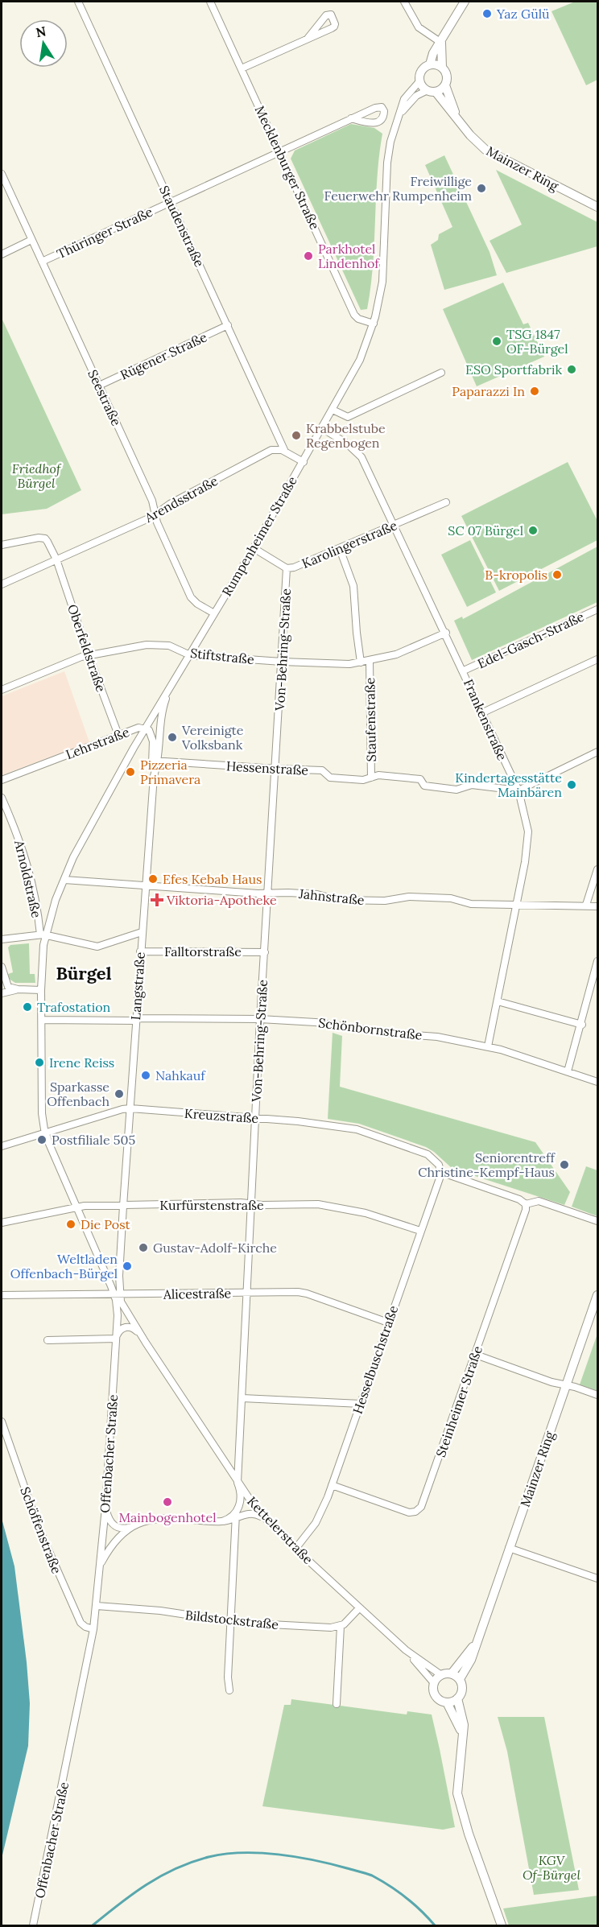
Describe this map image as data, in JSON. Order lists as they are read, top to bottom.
{
  "streets": {
    "street": [
      "Mecklenburger Straße",
      "Mainzer Ring",
      "Staudenstraße",
      "Thüringer Straße",
      "Rügener Straße",
      "Seestraße",
      "Arendsstraße",
      "Rumpenheimer Straße",
      "Karolingerstraße",
      "Edel-Gasch-Straße",
      "Oberfeldstraße",
      "Von-Behring-Straße",
      "Stiftstraße",
      "Staufenstraße",
      "Frankenstraße",
      "Lehrstraße",
      "Hessenstraße",
      "Arnoldstraße",
      "Jahnstraße",
      "Falltorstraße",
      "Langstraße",
      "Schönbornstraße",
      "Kreuzstraße",
      "Kurfürstenstraße",
      "Alicestraße",
      "Hesselbuschstraße",
      "Steinheimer Straße",
      "Offenbacher Straße",
      "Schöffenstraße",
      "Kettelerstraße",
      "Bildstockstraße"
    ]
  },
  "crossings": [
    ["Mecklenburger Straße", "Thüringer Straße"],
    ["Mecklenburger Straße", "Rumpenheimer Straße"],
    ["Mainzer Ring", "Rumpenheimer Straße"],
    ["Mainzer Ring", "Kettelerstraße"],
    ["Staudenstraße", "Thüringer Straße"],
    ["Staudenstraße", "Rügener Straße"],
    ["Staudenstraße", "Arendsstraße"],
    ["Thüringer Straße", "Seestraße"],
    ["Rügener Straße", "Seestraße"],
    ["Seestraße", "Arendsstraße"],
    ["Seestraße", "Rumpenheimer Straße"],
    ["Arendsstraße", "Oberfeldstraße"],
    ["Rumpenheimer Straße", "Karolingerstraße"],
    ["Rumpenheimer Straße", "Stiftstraße"],
    ["Rumpenheimer Straße", "Frankenstraße"],
    ["Rumpenheimer Straße", "Lehrstraße"],
    ["Rumpenheimer Straße", "Arnoldstraße"],
    ["Rumpenheimer Straße", "Jahnstraße"],
    ["Rumpenheimer Straße", "Langstraße"],
    ["Rumpenheimer Straße", "Offenbacher Straße"],
    ["Karolingerstraße", "Von-Behring-Straße"],
    ["Karolingerstraße", "Frankenstraße"],
    ["Edel-Gasch-Straße", "Frankenstraße"],
    ["Oberfeldstraße", "Stiftstraße"],
    ["Oberfeldstraße", "Lehrstraße"],
    ["Von-Behring-Straße", "Stiftstraße"],
    ["Von-Behring-Straße", "Hessenstraße"],
    ["Von-Behring-Straße", "Jahnstraße"],
    ["Von-Behring-Straße", "Falltorstraße"],
    ["Von-Behring-Straße", "Schönbornstraße"],
    ["Von-Behring-Straße", "Kreuzstraße"],
    ["Von-Behring-Straße", "Kurfürstenstraße"],
    ["Von-Behring-Straße", "Alicestraße"],
    ["Von-Behring-Straße", "Kettelerstraße"],
    ["Von-Behring-Straße", "Bildstockstraße"],
    ["Stiftstraße", "Staufenstraße"],
    ["Stiftstraße", "Frankenstraße"],
    ["Staufenstraße", "Hessenstraße"],
    ["Frankenstraße", "Hessenstraße"],
    ["Frankenstraße", "Jahnstraße"],
    ["Frankenstraße", "Schönbornstraße"],
    ["Lehrstraße", "Hessenstraße"],
    ["Lehrstraße", "Langstraße"],
    ["Hessenstraße", "Langstraße"],
    ["Arnoldstraße", "Offenbacher Straße"],
    ["Jahnstraße", "Langstraße"],
    ["Falltorstraße", "Langstraße"],
    ["Langstraße", "Schönbornstraße"],
    ["Langstraße", "Kreuzstraße"],
    ["Langstraße", "Kurfürstenstraße"],
    ["Langstraße", "Alicestraße"],
    ["Langstraße", "Offenbacher Straße"],
    ["Langstraße", "Kettelerstraße"],
    ["Schönbornstraße", "Offenbacher Straße"],
    ["Kreuzstraße", "Hesselbuschstraße"],
    ["Kreuzstraße", "Offenbacher Straße"],
    ["Kurfürstenstraße", "Hesselbuschstraße"],
    ["Kurfürstenstraße", "Offenbacher Straße"],
    ["Alicestraße", "Hesselbuschstraße"],
    ["Alicestraße", "Offenbacher Straße"],
    ["Alicestraße", "Kettelerstraße"],
    ["Hesselbuschstraße", "Steinheimer Straße"],
    ["Hesselbuschstraße", "Kettelerstraße"],
    ["Offenbacher Straße", "Schöffenstraße"],
    ["Offenbacher Straße", "Kettelerstraße"],
    ["Offenbacher Straße", "Bildstockstraße"]
  ],
  "districts": ["Bürgel"],
  "parks": ["Friedhof Bürgel", "KGV Of-Bürgel"],
  "places": {
    "other": [
      "Yaz Gülü",
      "Freiwillige Feuerwehr Rumpenheim",
      "Parkhotel Lindenhof",
      "TSG 1847 OF-Bürgel",
      "ESO Sportfabrik",
      "Paparazzi In",
      "Krabbelstube Regenbogen",
      "SC 07 Bürgel",
      "B-kropolis",
      "Vereinigte Volksbank",
      "Pizzeria Primavera",
      "Kindertagesstätte Mainbären",
      "Efes Kebab Haus",
      "Trafostation",
      "Irene Reiss",
      "Nahkauf",
      "Sparkasse Offenbach",
      "Postfiliale 505",
      "Seniorentreff Christine-Kempf-Haus",
      "Die Post",
      "Gustav-Adolf-Kirche",
      "Weltladen Offenbach-Bürgel",
      "Mainbogenhotel"
    ],
    "health": ["Viktoria-Apotheke"]
  },
  "north": "top"
}
